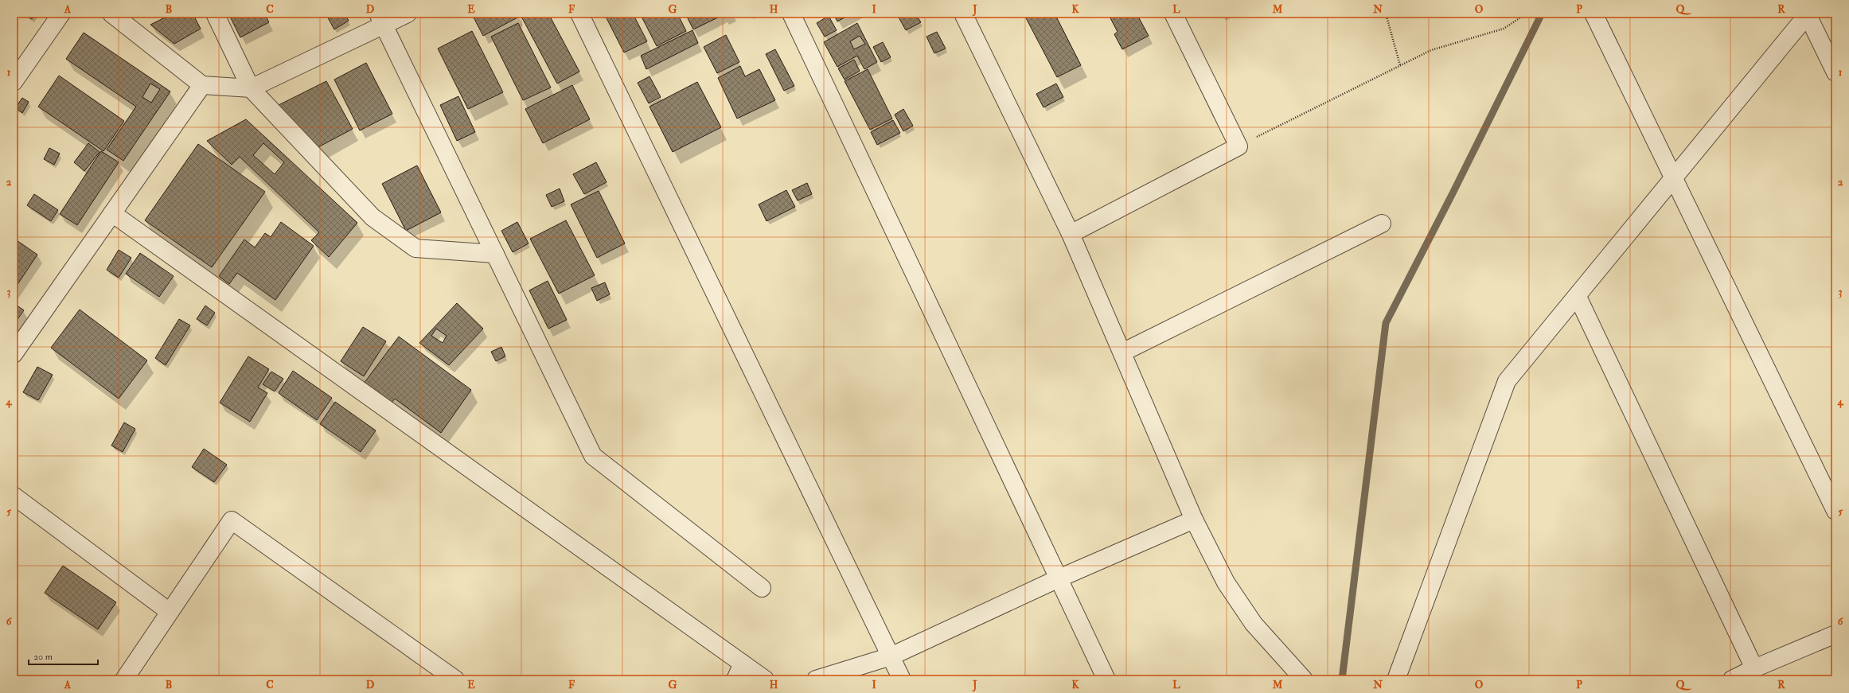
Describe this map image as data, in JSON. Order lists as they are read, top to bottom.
{
  "scale_bar": "20 m",
  "grid": {
    "columns": [
      "A",
      "B",
      "C",
      "D",
      "E",
      "F",
      "G",
      "H",
      "I",
      "J",
      "K",
      "L",
      "M",
      "N",
      "O",
      "P",
      "Q",
      "R"
    ],
    "rows": [
      "1",
      "2",
      "3",
      "4",
      "5",
      "6"
    ]
  }
}
